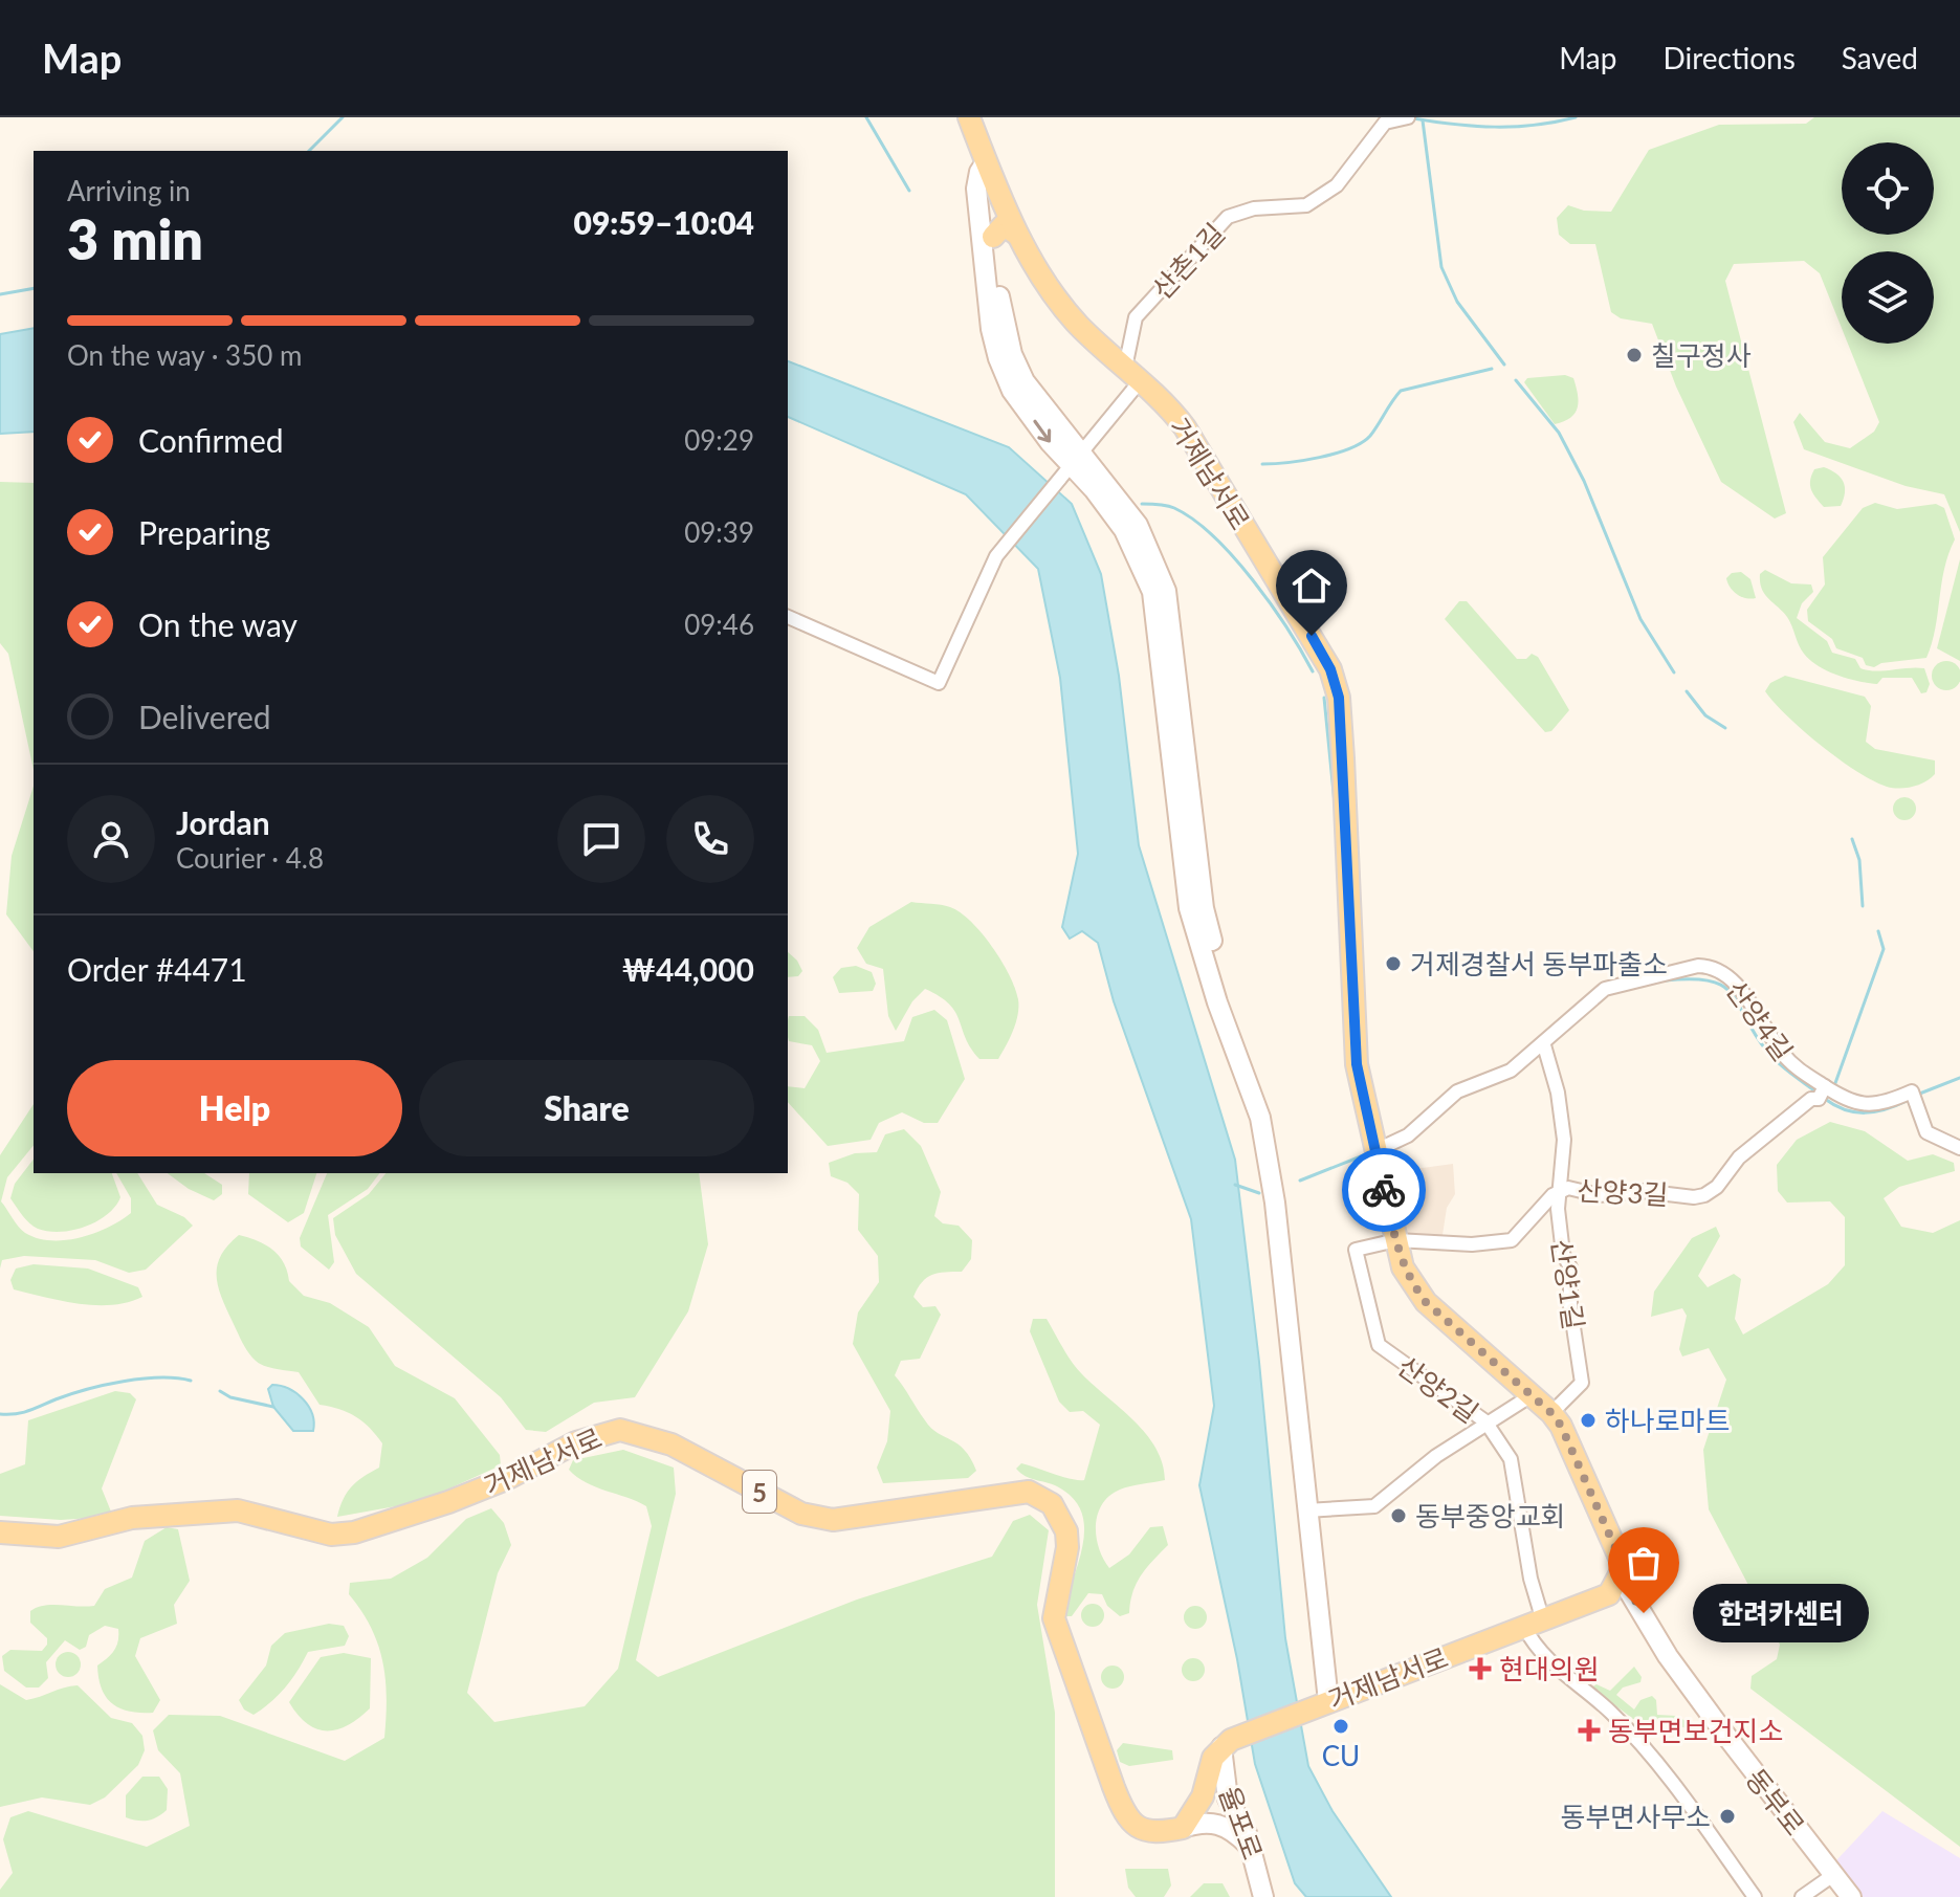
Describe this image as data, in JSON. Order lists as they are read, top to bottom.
{
  "streets": {
    "main road": ["거제남서로", "5"],
    "street": [
      "산촌1길",
      "산양4길",
      "산양3길",
      "산양1길",
      "산양2길",
      "동부로",
      "율포로"
    ]
  },
  "crossings": [
    ["산촌1길", "거제남서로"],
    ["거제남서로", "산양4길"],
    ["거제남서로", "산양3길"],
    ["거제남서로", "산양1길"],
    ["거제남서로", "산양2길"],
    ["거제남서로", "동부로"],
    ["거제남서로", "율포로"],
    ["산양4길", "산양3길"],
    ["산양4길", "산양1길"],
    ["산양3길", "산양1길"],
    ["산양3길", "산양2길"]
  ],
  "places": {
    "other": [
      "칠구정사",
      "거제경찰서 동부파출소",
      "하나로마트",
      "동부중앙교회",
      "한려카센터",
      "CU",
      "동부면사무소"
    ],
    "health": ["현대의원", "동부면보건지소"]
  },
  "page": {
    "header": "Map",
    "nav": ["Map", "Directions", "Saved"],
    "heading": ["3 min", "Arriving in", "09:59–10:04"],
    "panel": [
      "Jordan",
      "Courier · 4.8",
      "Order #4471",
      "₩44,000"
    ],
    "bar": "On the way · 350 m",
    "list": [
      ["Confirmed", "09:29"],
      ["Preparing", "09:39"],
      ["On the way", "09:46"],
      "Delivered"
    ],
    "buttons": ["Help", "Share"],
    "bubble": "한려카센터"
  }
}
